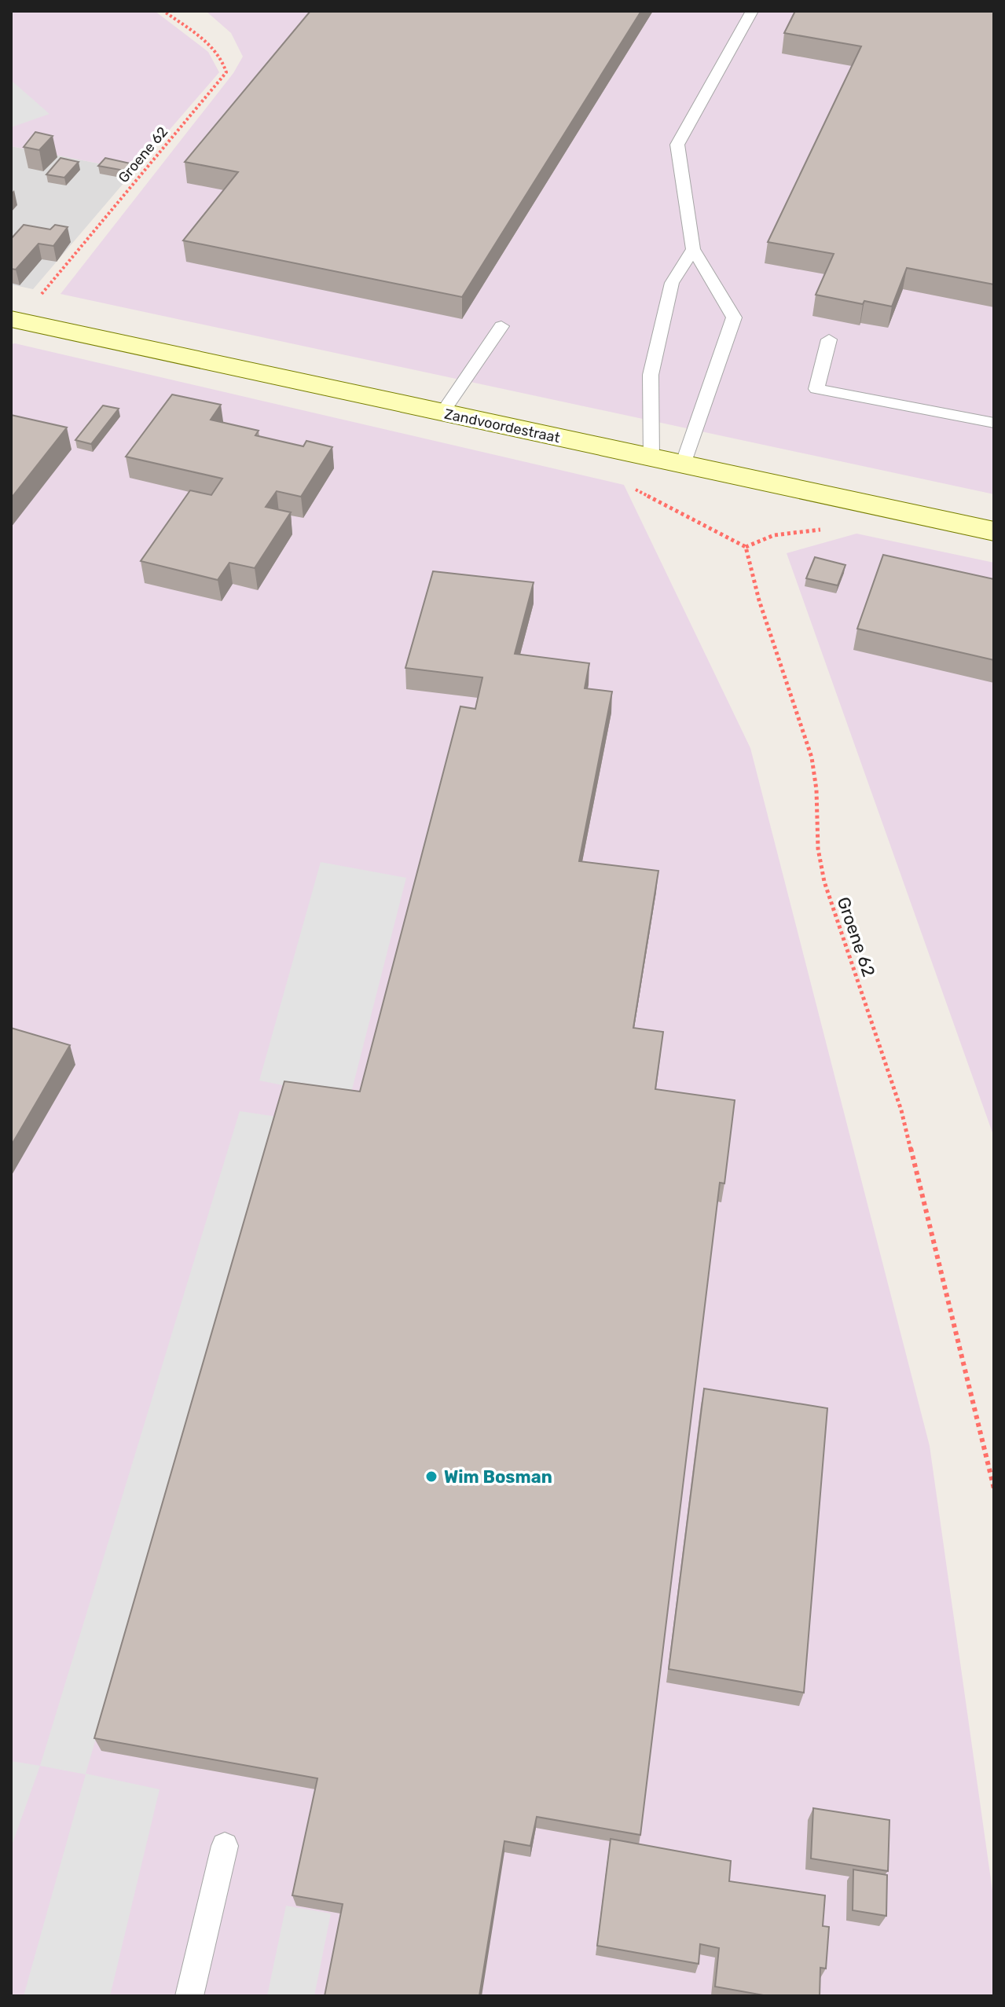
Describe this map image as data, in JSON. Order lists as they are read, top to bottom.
{
  "streets": {
    "main road": ["Zandvoordestraat"],
    "path": ["Groene 62"]
  },
  "crossings": [
    ["Groene 62", "Zandvoordestraat"]
  ],
  "places": ["Wim Bosman"]
}
